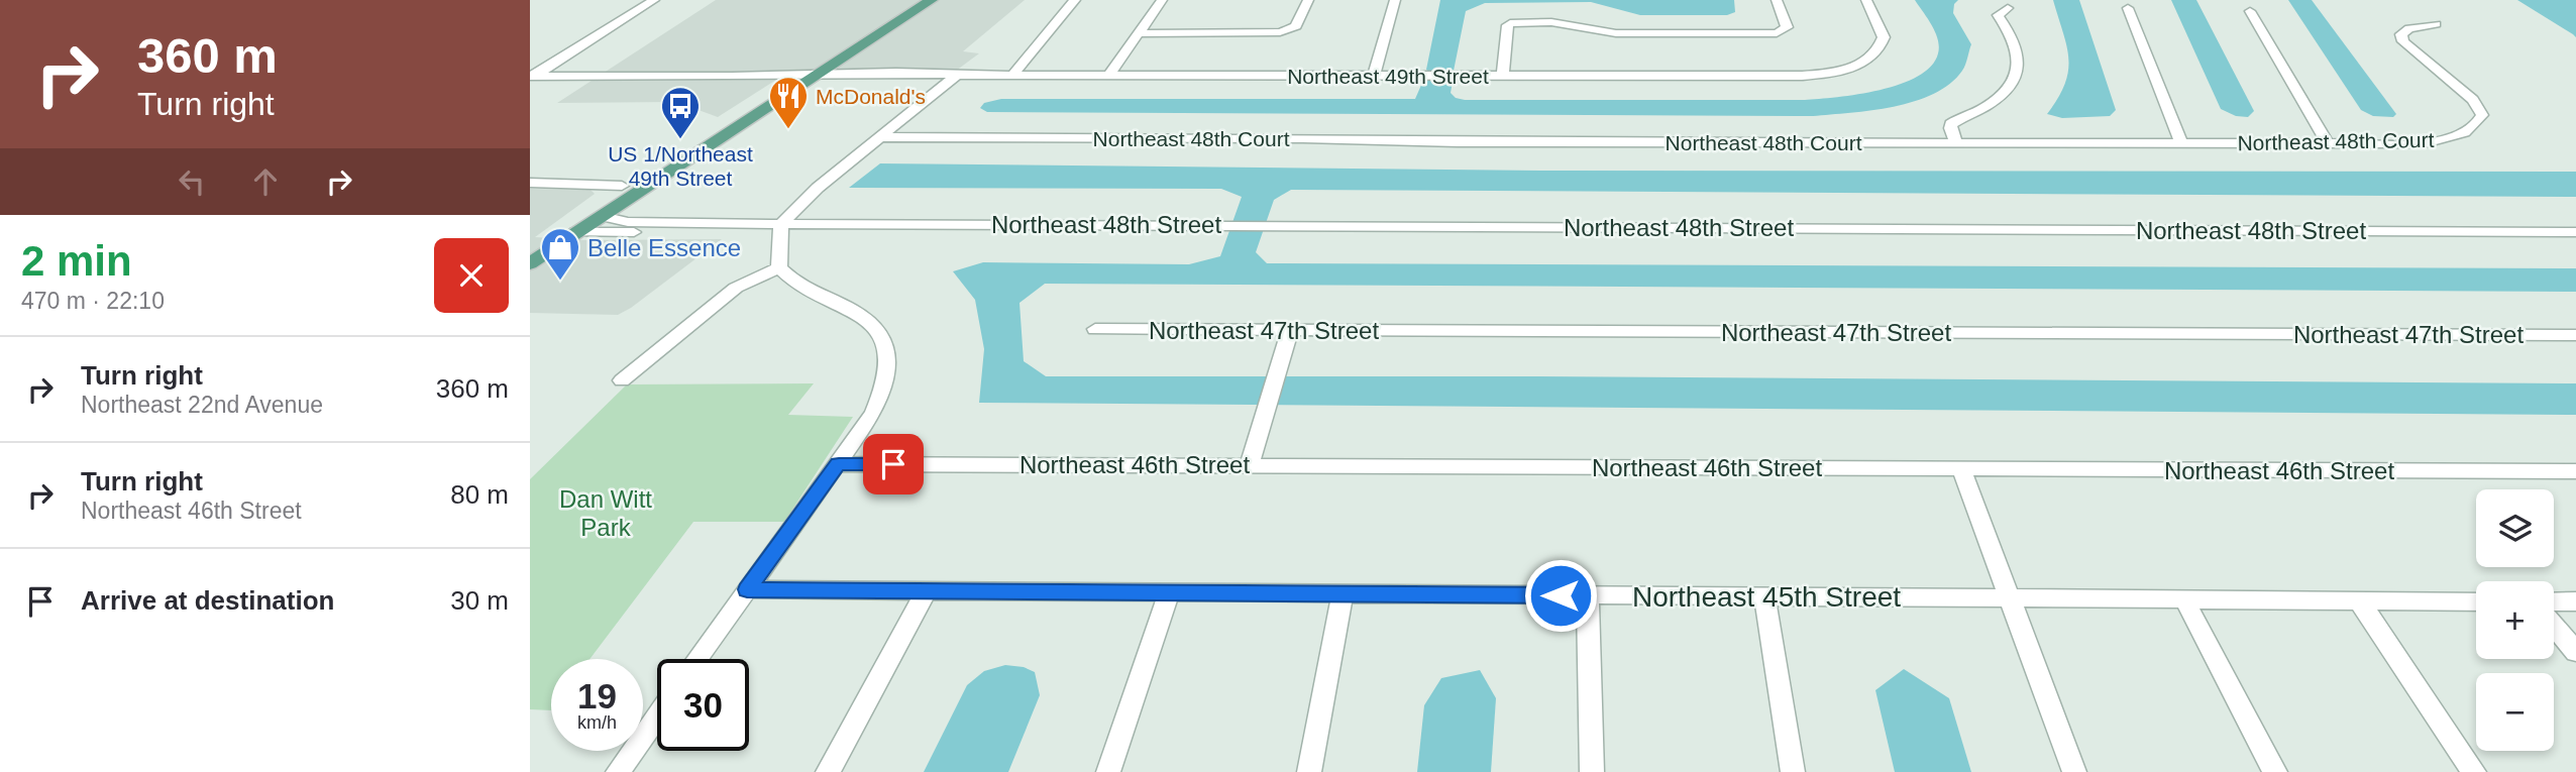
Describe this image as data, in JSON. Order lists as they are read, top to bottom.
{
  "streets": {
    "street": [
      "Northeast 49th Street",
      "Northeast 48th Court",
      "Northeast 48th Street",
      "Northeast 47th Street",
      "Northeast 46th Street",
      "Northeast 45th Street"
    ]
  },
  "parks": ["Dan Witt Park"],
  "places": {
    "restaurant": ["McDonald's"],
    "bus stop": ["US 1/Northeast 49th Street"],
    "shop": ["Belle Essence"]
  },
  "page": {
    "turn": ["360 m", "Turn right"],
    "heading": ["2 min", "470 m · 22:10"],
    "list": [
      {
        "name": "Turn right",
        "note": "Northeast 22nd Avenue",
        "value": "360 m"
      },
      {
        "name": "Turn right",
        "note": "Northeast 46th Street",
        "value": "80 m"
      },
      {
        "name": "Arrive at destination",
        "value": "30 m"
      }
    ],
    "map_buttons": ["+", "−"],
    "speed": "19 km/h",
    "limit": "30"
  }
}
